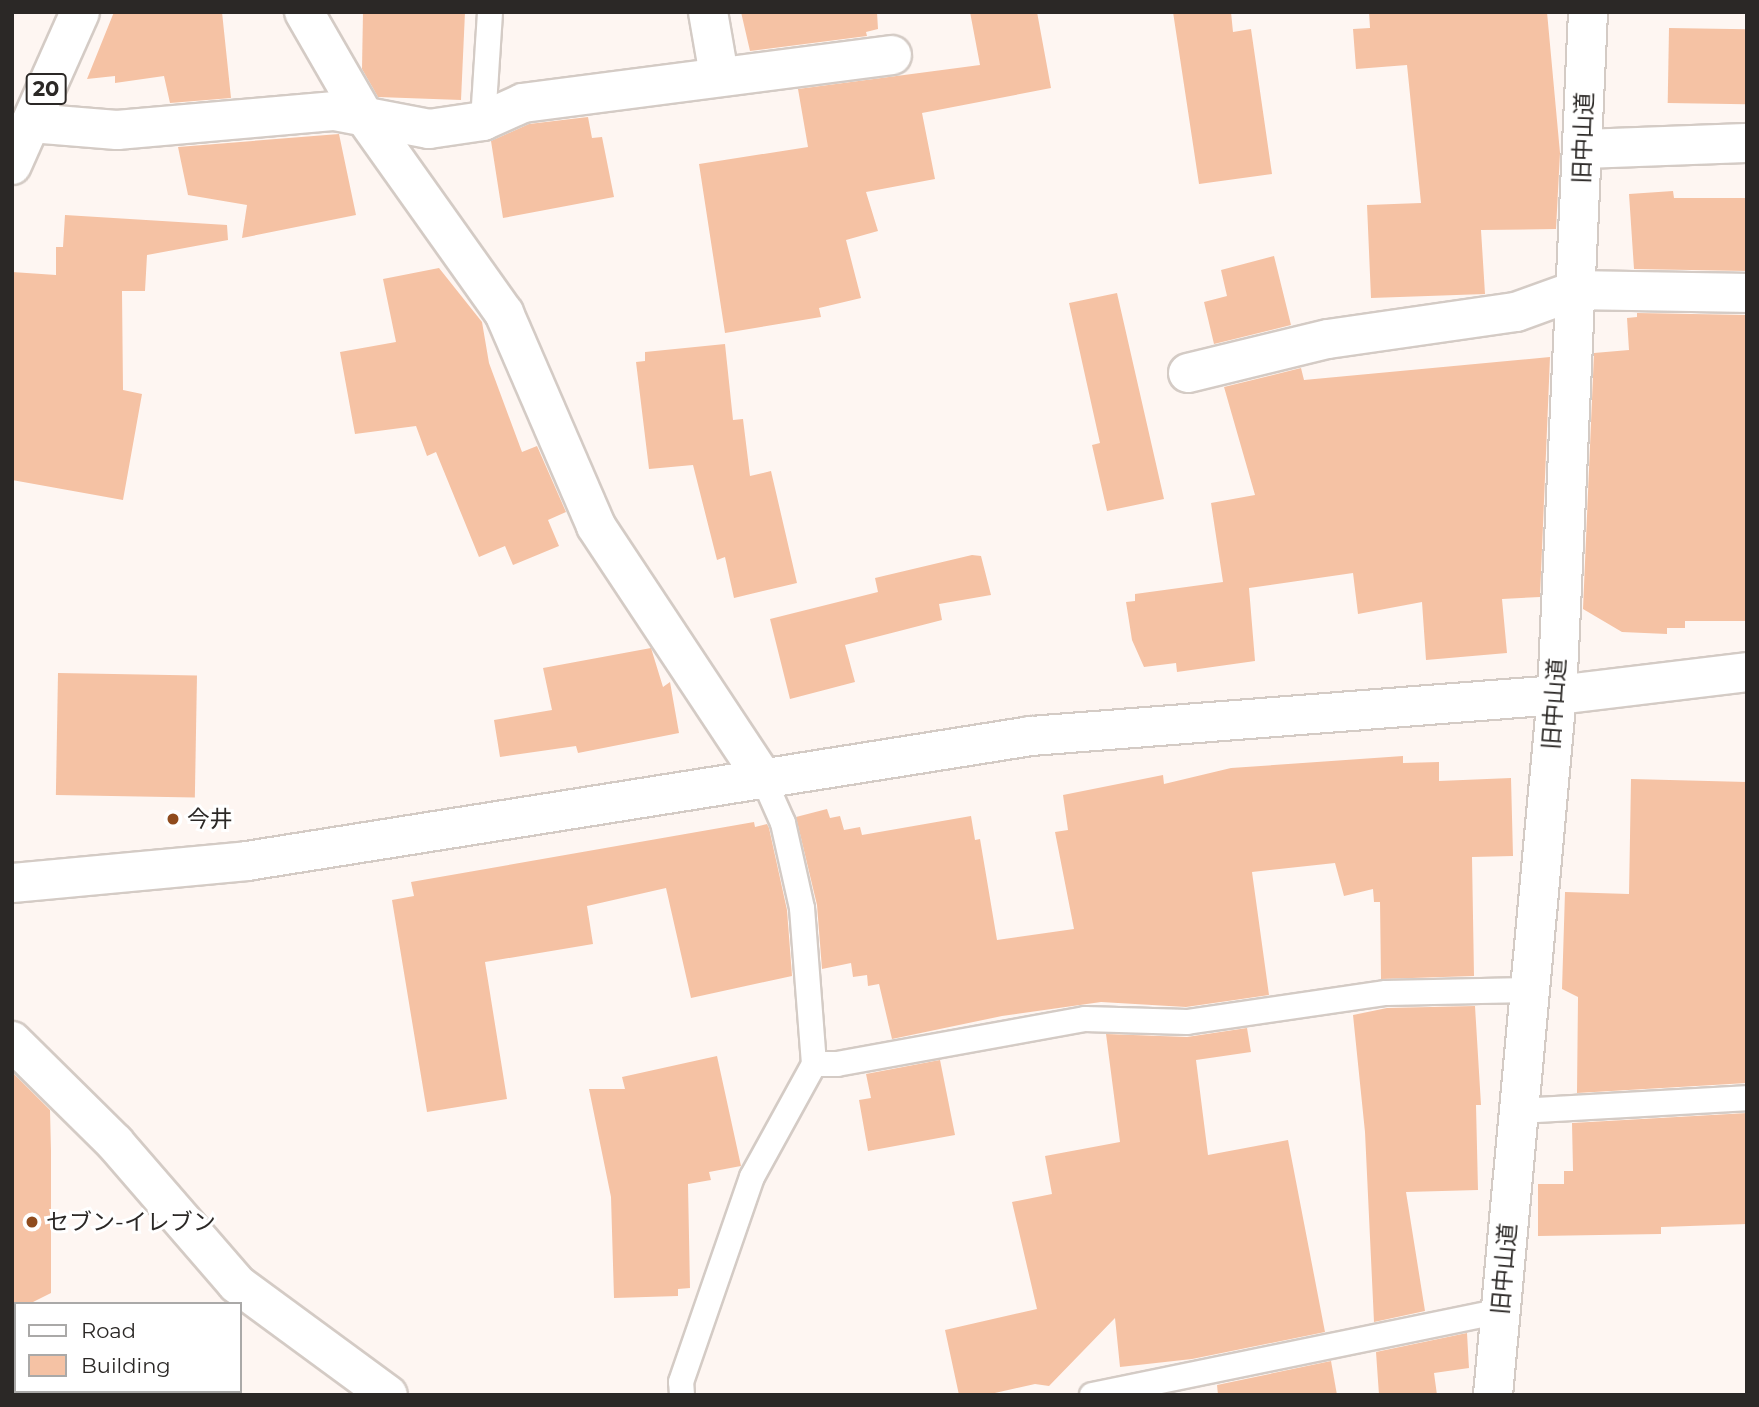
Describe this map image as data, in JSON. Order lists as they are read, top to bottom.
{
  "streets": {
    "main road": ["20", "旧中山道"]
  },
  "places": ["今井", "セブン-イレブン"],
  "legend": ["Road", "Building"]
}
